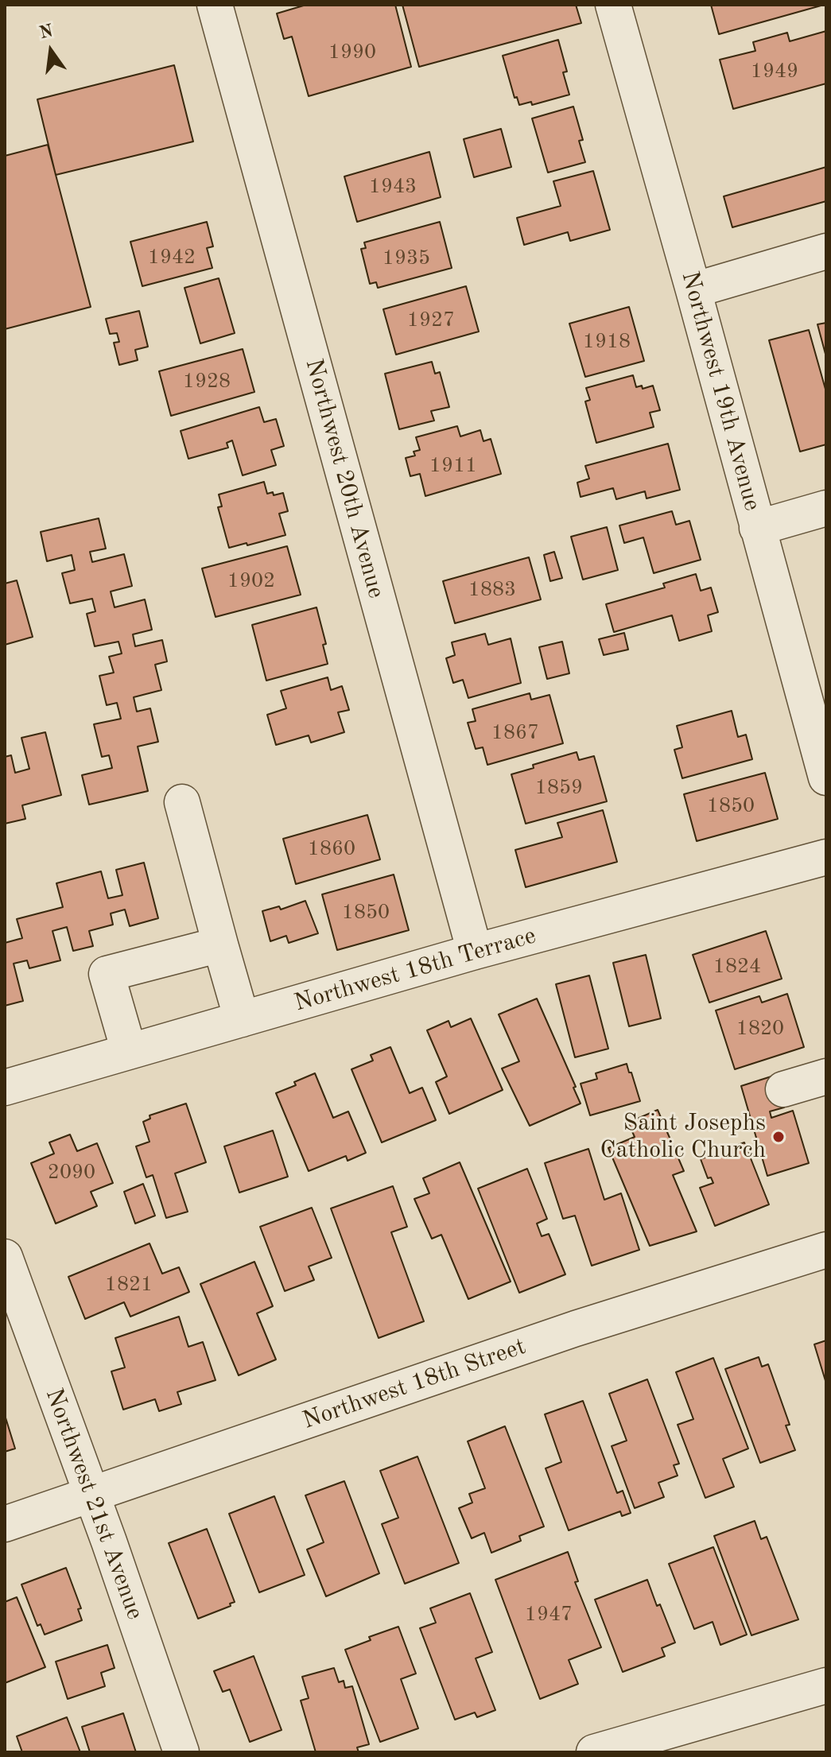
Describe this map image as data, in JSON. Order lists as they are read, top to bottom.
{
  "streets": {
    "street": [
      "Northwest 19th Avenue",
      "Northwest 20th Avenue",
      "Northwest 18th Terrace",
      "Northwest 18th Street",
      "Northwest 21st Avenue"
    ]
  },
  "crossings": [
    ["Northwest 20th Avenue", "Northwest 18th Terrace"],
    ["Northwest 18th Street", "Northwest 21st Avenue"]
  ],
  "places": ["Saint Josephs Catholic Church"],
  "house_numbers": [
    "1990",
    "1949",
    "1943",
    "1942",
    "1935",
    "1927",
    "1918",
    "1928",
    "1911",
    "1902",
    "1883",
    "1867",
    "1859",
    "1850",
    "1860",
    "1850",
    "1824",
    "1820",
    "2090",
    "1821",
    "1947"
  ],
  "north": "top"
}
